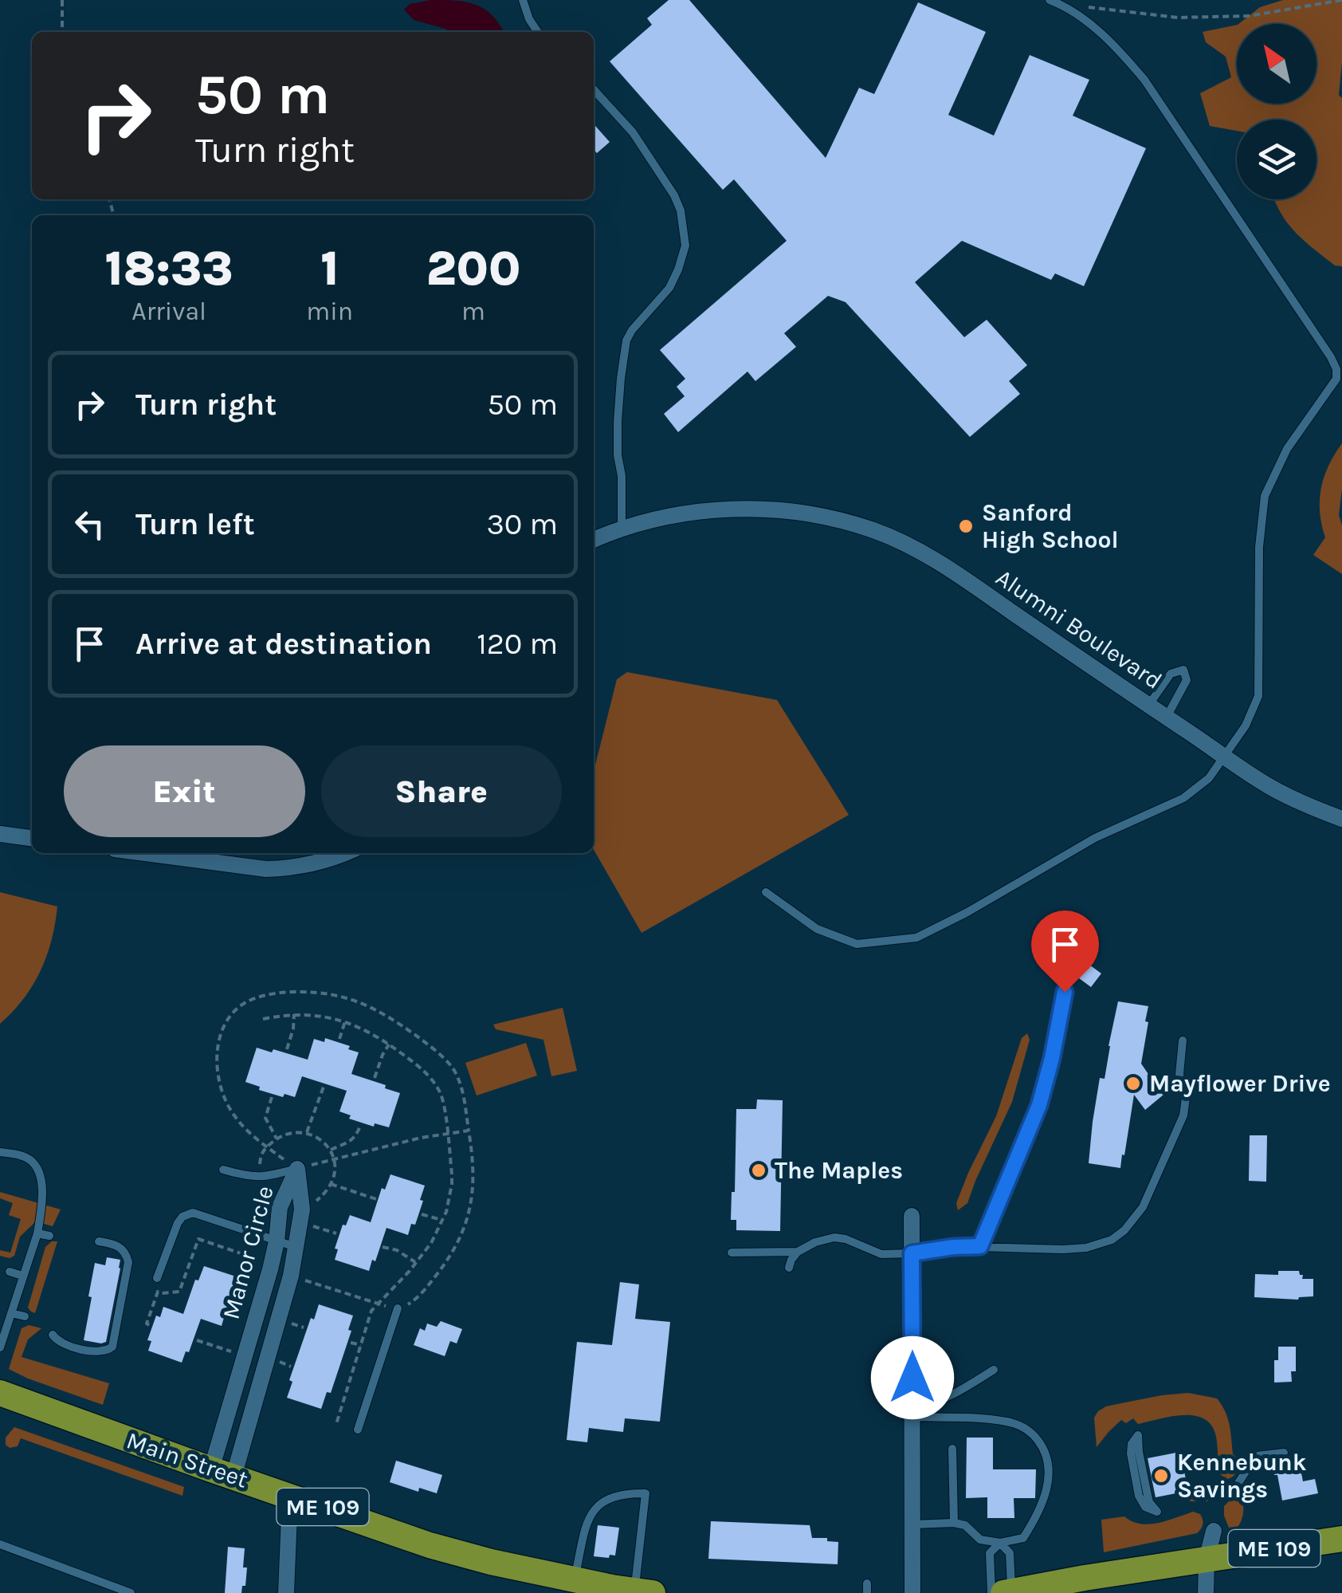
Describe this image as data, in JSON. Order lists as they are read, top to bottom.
{
  "streets": {
    "highway": ["Main Street", "ME 109"],
    "street": ["Alumni Boulevard", "Manor Circle"]
  },
  "crossings": [
    ["Manor Circle", "Main Street"]
  ],
  "places": [
    "Sanford High School",
    "Mayflower Drive",
    "The Maples",
    "Kennebunk Savings"
  ],
  "north": "top left",
  "page": {
    "turn": ["50 m", "Turn right"],
    "eta": [
      "18:33",
      "Arrival",
      "1",
      "min",
      "200",
      "m"
    ],
    "list": [
      {
        "name": "Turn right",
        "value": "50 m"
      },
      {
        "name": "Turn left",
        "value": "30 m"
      },
      {
        "name": "Arrive at destination",
        "value": "120 m"
      }
    ],
    "buttons": ["Exit", "Share"]
  }
}
